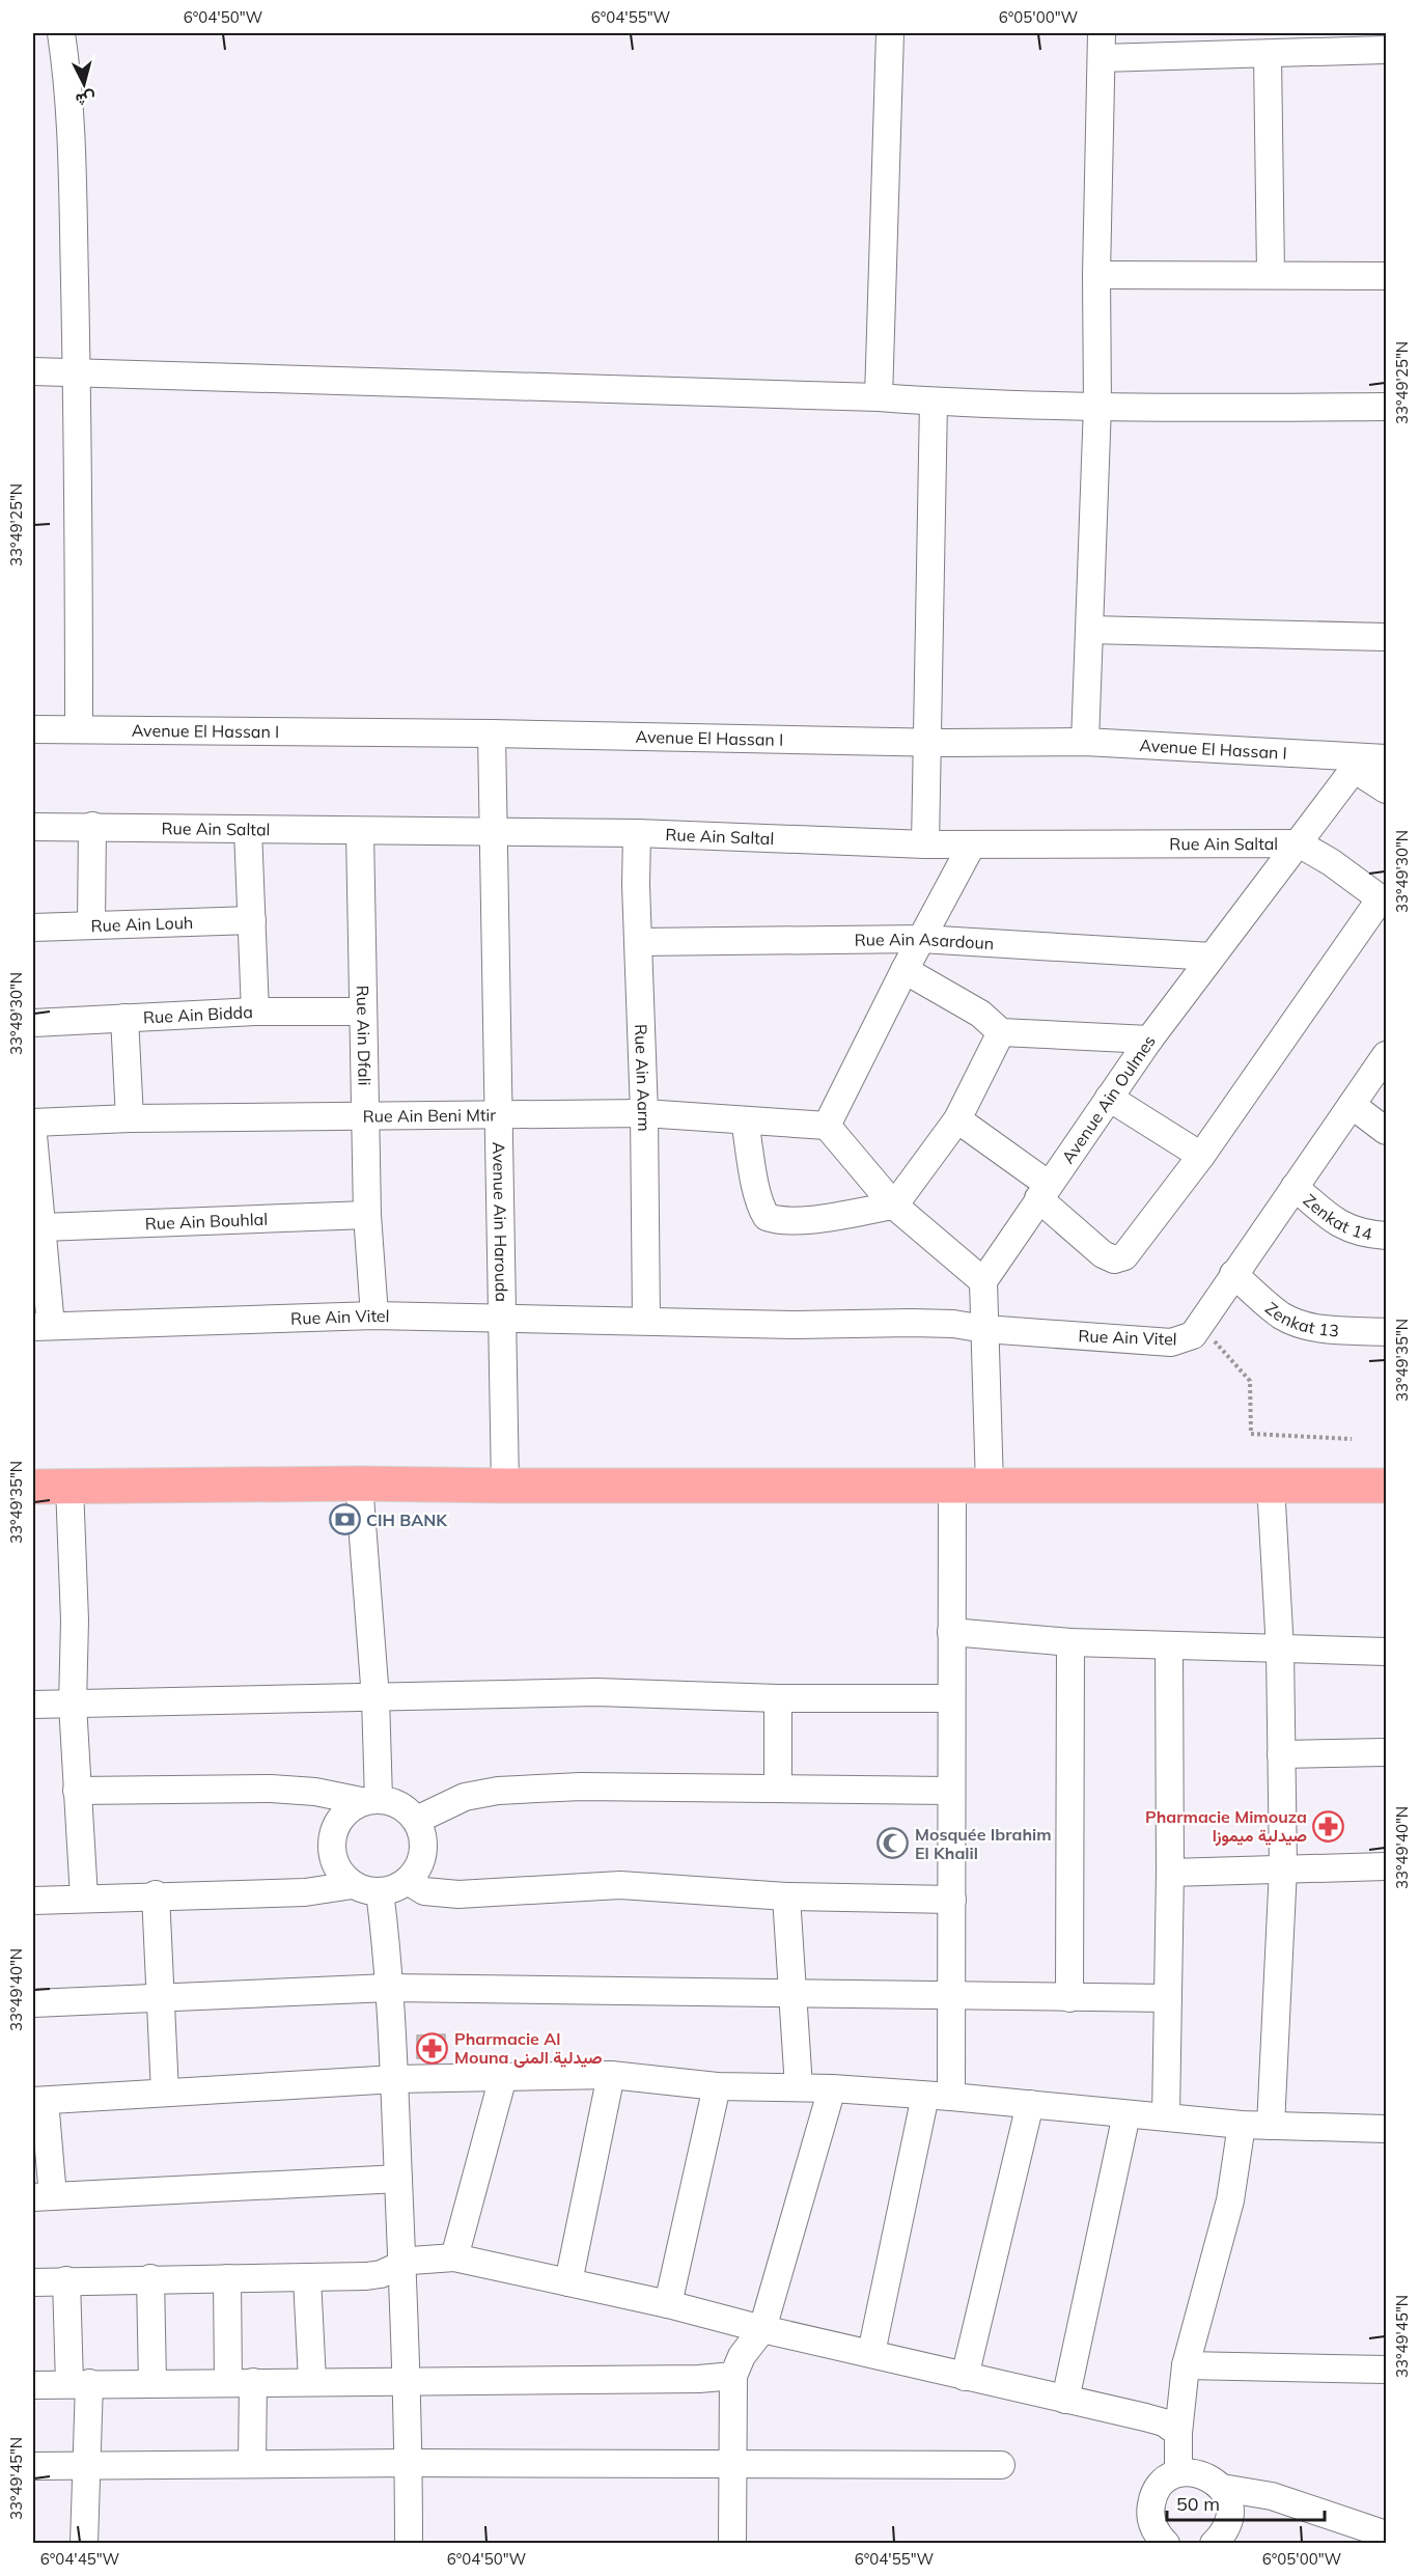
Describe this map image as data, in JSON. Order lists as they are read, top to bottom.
{
  "streets": {
    "street": [
      "Avenue El Hassan I",
      "Rue Ain Saltal",
      "Rue Ain Louh",
      "Rue Ain Asardoun",
      "Rue Ain Bidda",
      "Rue Ain Dfali",
      "Rue Ain Aarm",
      "Avenue Ain Oulmes",
      "Rue Ain Beni Mtir",
      "Zenkat 14",
      "Rue Ain Bouhlal",
      "Avenue Ain Harouda",
      "Zenkat 13",
      "Rue Ain Vitel"
    ]
  },
  "crossings": [
    ["Avenue El Hassan I", "Avenue Ain Oulmes"],
    ["Avenue El Hassan I", "Avenue Ain Harouda"],
    ["Rue Ain Saltal", "Rue Ain Dfali"],
    ["Rue Ain Saltal", "Rue Ain Aarm"],
    ["Rue Ain Saltal", "Avenue Ain Oulmes"],
    ["Rue Ain Saltal", "Avenue Ain Harouda"],
    ["Rue Ain Asardoun", "Rue Ain Aarm"],
    ["Rue Ain Asardoun", "Avenue Ain Oulmes"],
    ["Rue Ain Bidda", "Rue Ain Dfali"],
    ["Rue Ain Dfali", "Rue Ain Beni Mtir"],
    ["Rue Ain Dfali", "Rue Ain Bouhlal"],
    ["Rue Ain Dfali", "Rue Ain Vitel"],
    ["Rue Ain Aarm", "Rue Ain Beni Mtir"],
    ["Rue Ain Aarm", "Rue Ain Vitel"],
    ["Rue Ain Beni Mtir", "Avenue Ain Harouda"],
    ["Zenkat 14", "Rue Ain Vitel"],
    ["Avenue Ain Harouda", "Rue Ain Vitel"],
    ["Zenkat 13", "Rue Ain Vitel"]
  ],
  "places": {
    "bank": ["CIH BANK"],
    "pharmacy": ["Pharmacie Mimouza صيدلية ميموزا", "Pharmacie Al Mouna صيدلية المنى"],
    "mosque": ["Mosquée Ibrahim El Khalil"]
  },
  "scale_bar": "50 m",
  "north": "bottom",
  "coordinates": [
    "6°04'50\"W",
    "6°04'55\"W",
    "6°05'00\"W",
    "33°49'25\"N",
    "33°49'30\"N",
    "33°49'35\"N",
    "33°49'40\"N",
    "33°49'45\"N",
    "6°04'45\"W"
  ]
}
